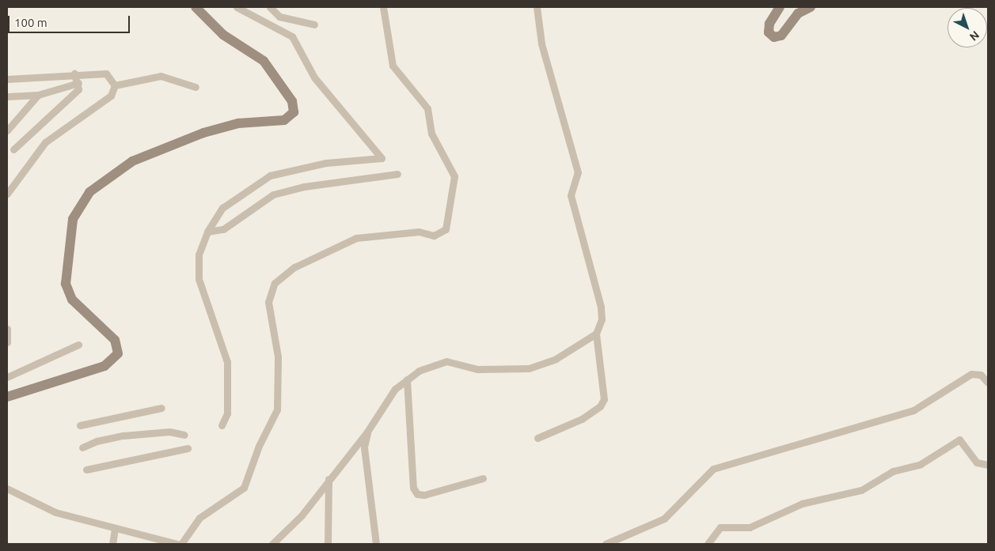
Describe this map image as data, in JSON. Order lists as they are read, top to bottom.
{
  "scale_bar": "100 m",
  "north": "bottom right"
}
